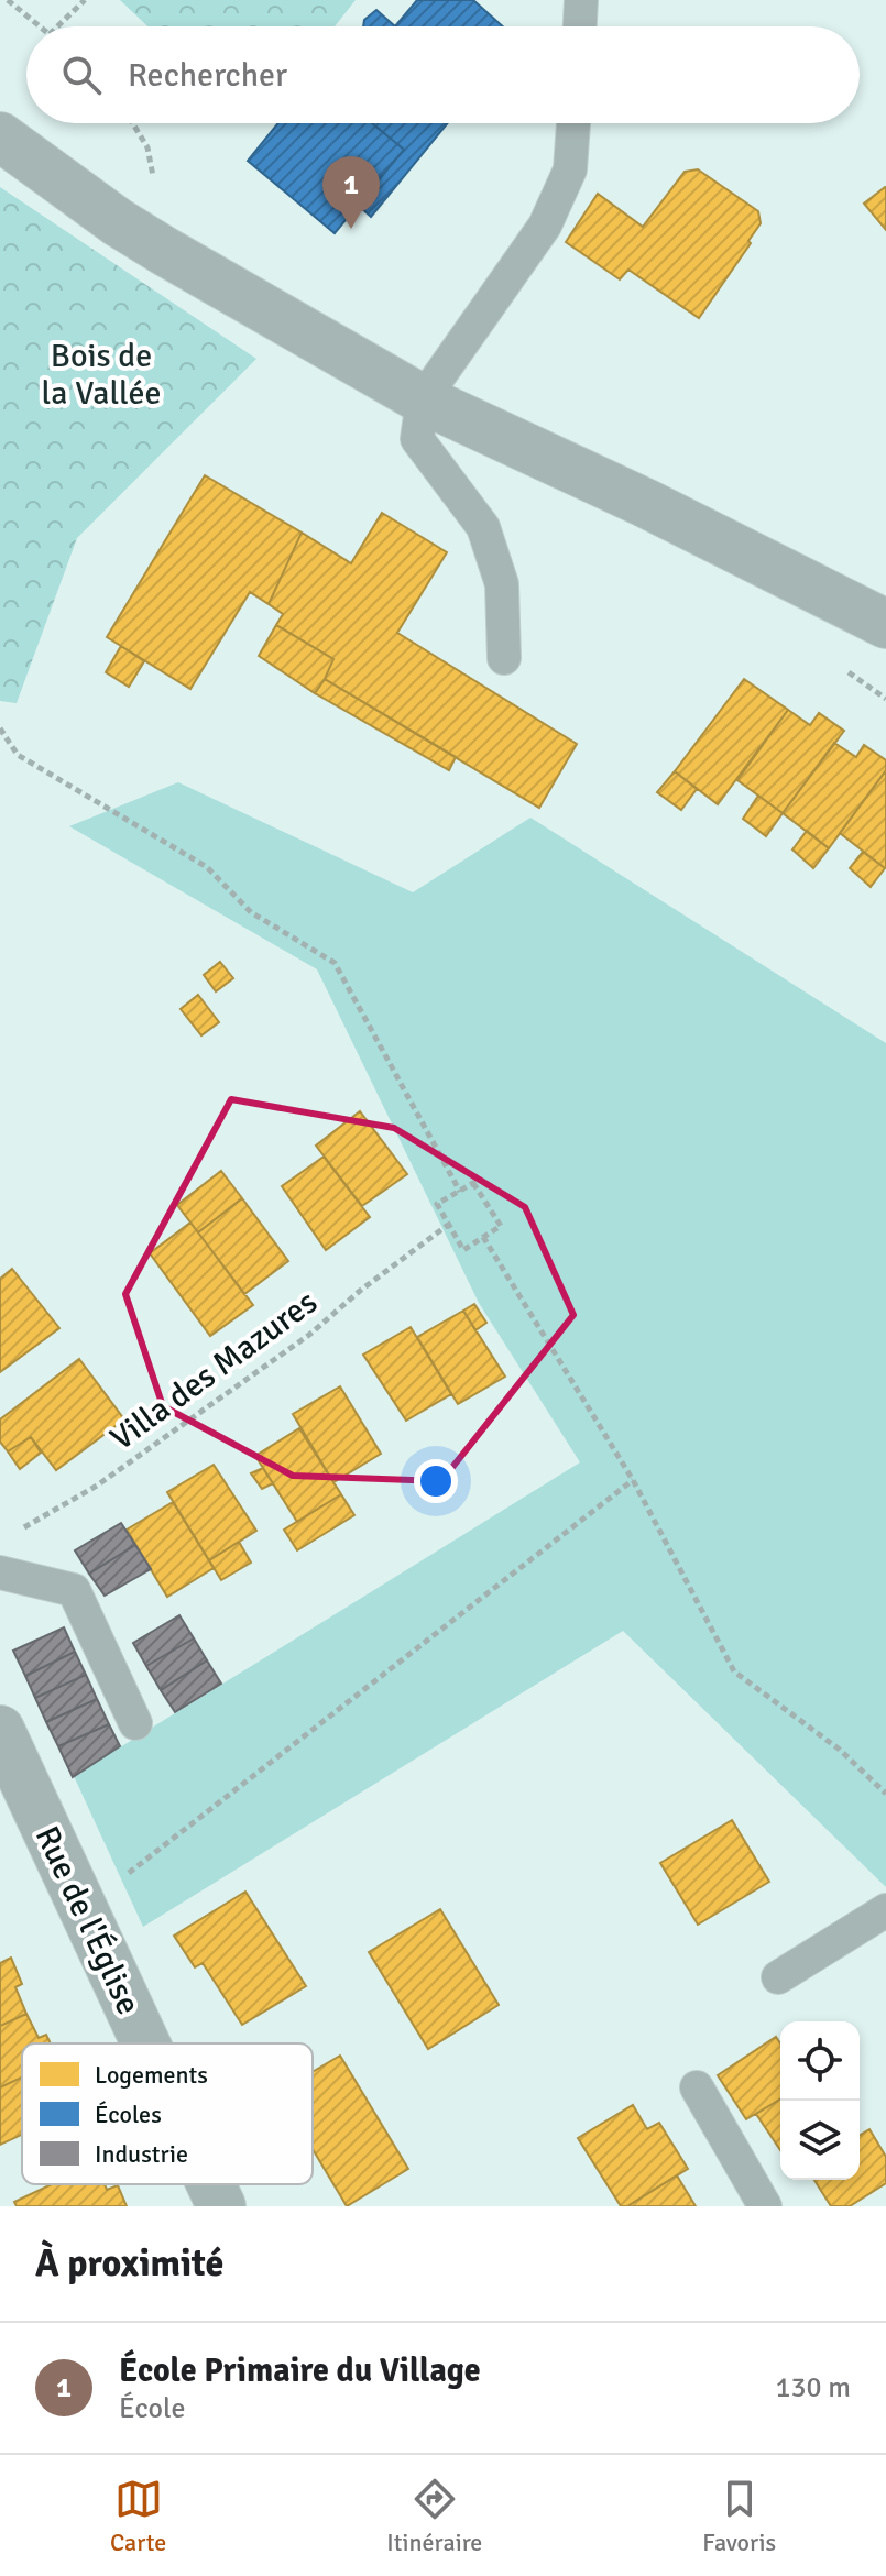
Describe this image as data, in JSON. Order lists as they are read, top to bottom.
{
  "streets": {
    "street": ["Rue de l'Église"],
    "path": ["Villa des Mazures"]
  },
  "parks": ["Bois de la Vallée"],
  "legend": ["Logements", "Écoles", "Industrie"],
  "page": {
    "search": "Rechercher",
    "pins": "1",
    "heading": "À proximité",
    "list": [
      {
        "mark": "1",
        "name": "École Primaire du Village",
        "note": "École",
        "value": "130 m"
      }
    ],
    "nav": ["Carte", "Itinéraire", "Favoris"]
  }
}
